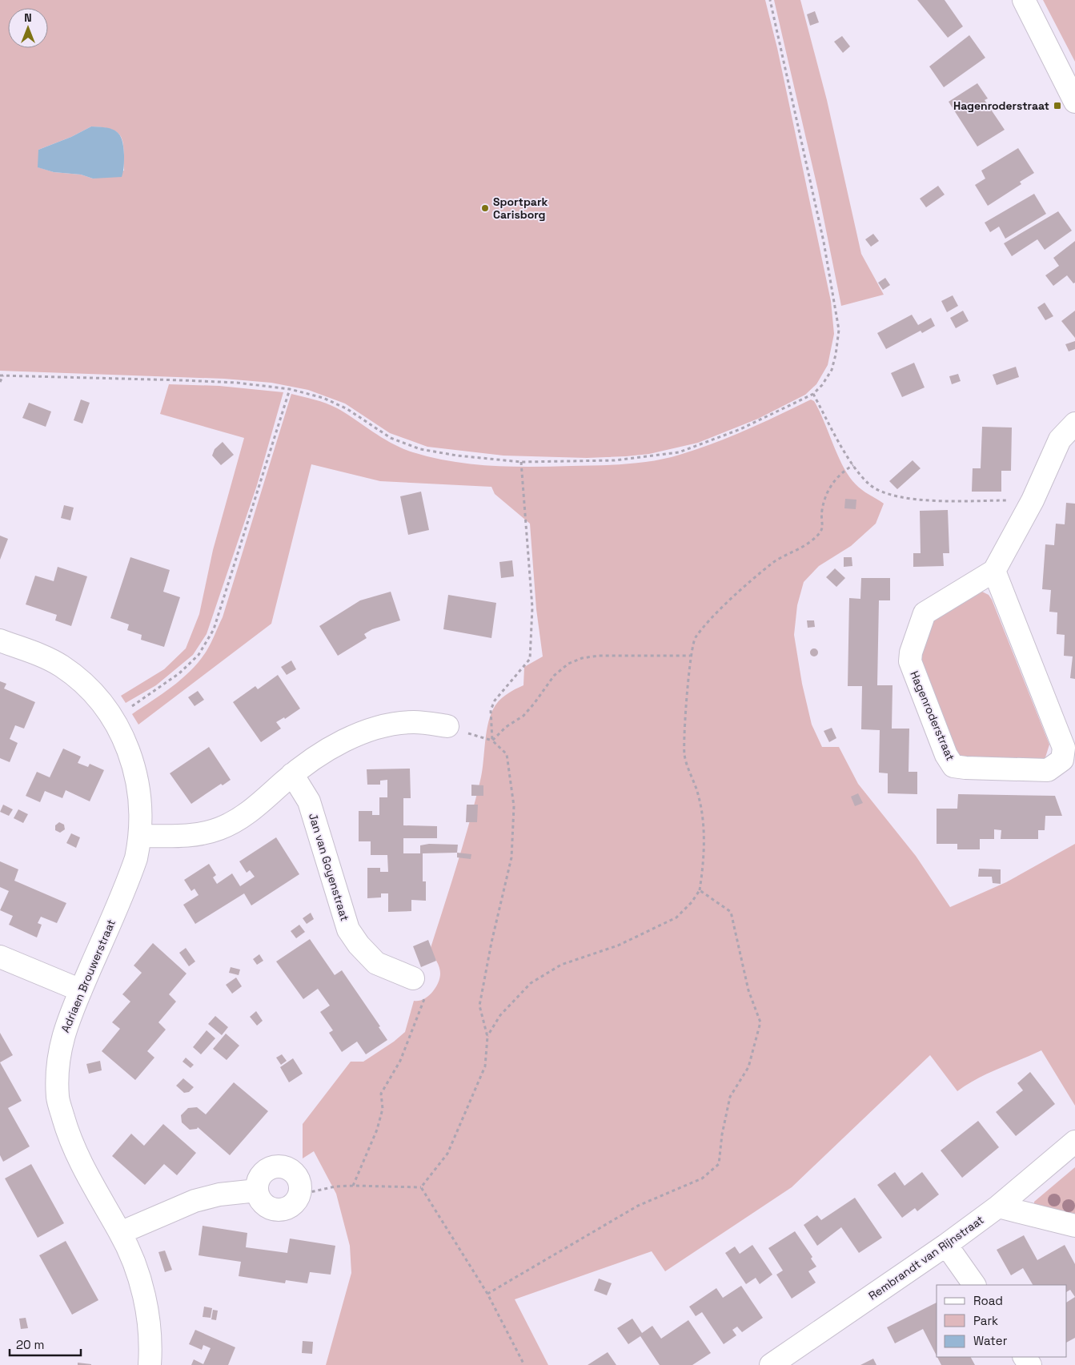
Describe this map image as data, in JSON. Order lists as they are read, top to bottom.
{
  "streets": {
    "street": [
      "Hagenroderstraat",
      "Jan van Goyenstraat",
      "Adriaen Brouwerstraat",
      "Rembrandt van Rijnstraat"
    ]
  },
  "places": {
    "transit": ["Hagenroderstraat"],
    "other": ["Sportpark Carisborg"]
  },
  "legend": ["Road", "Park", "Water"],
  "scale_bar": "20 m",
  "north": "top"
}
